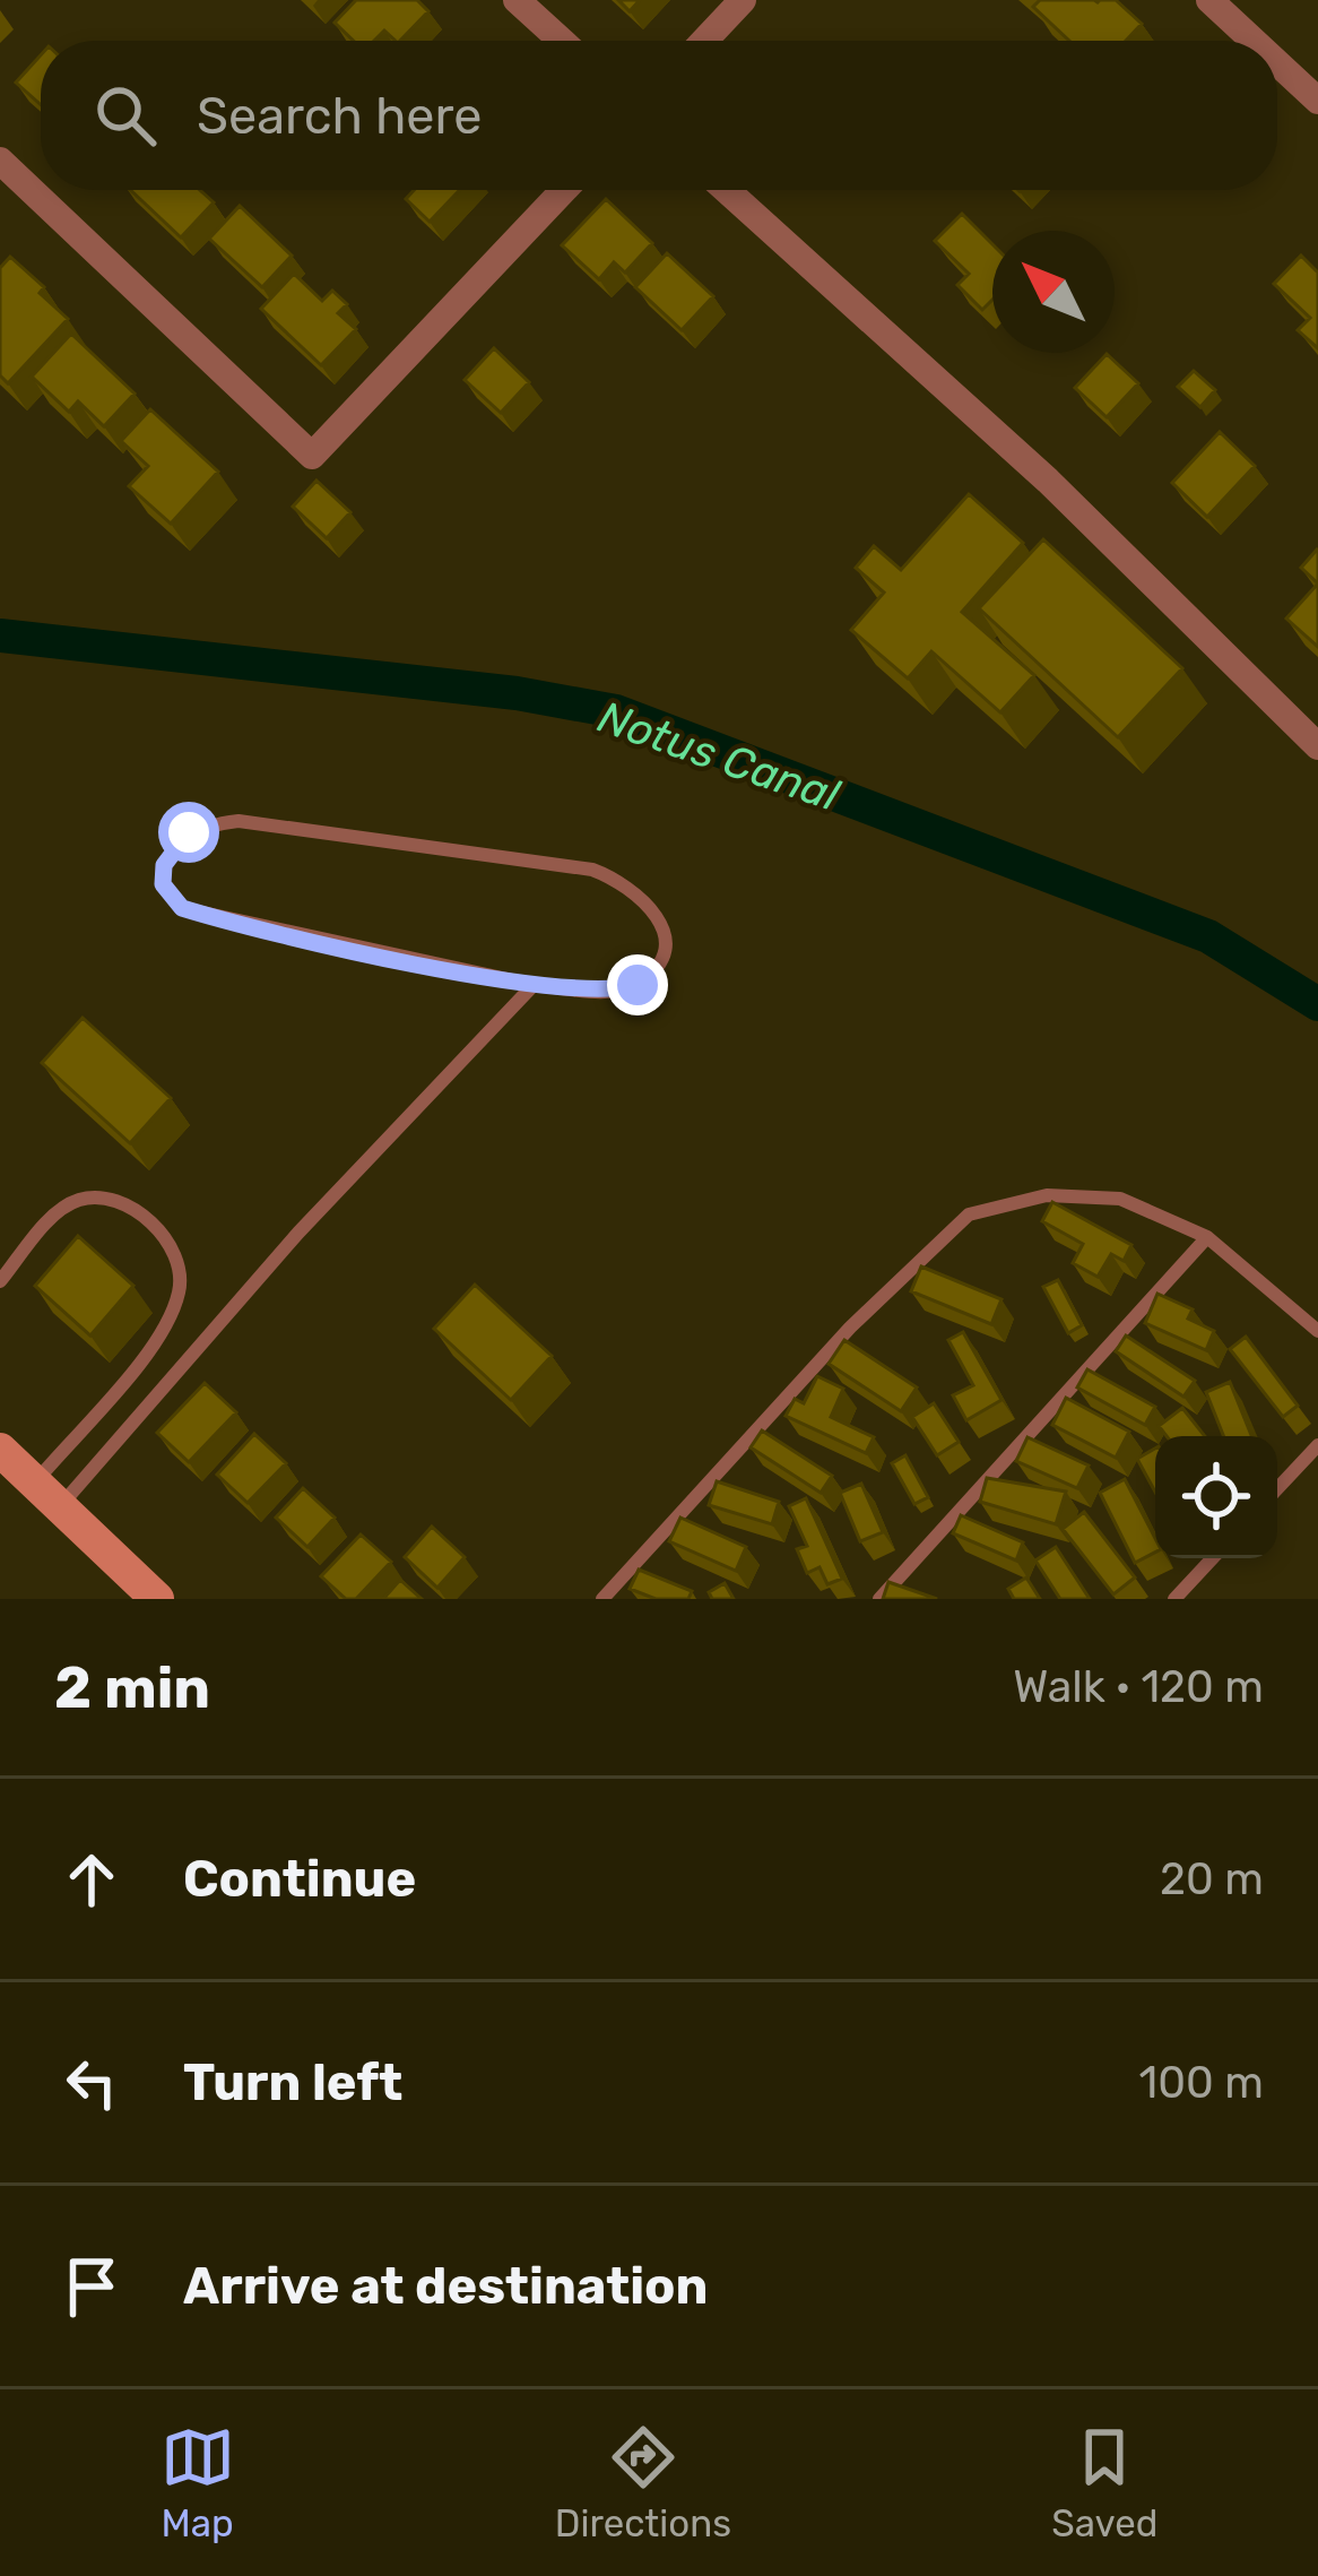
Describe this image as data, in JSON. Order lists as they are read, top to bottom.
{
  "water": ["Notus Canal"],
  "north": "top left",
  "page": {
    "search": "Search here",
    "heading": ["2 min", "Walk · 120 m"],
    "list": [
      ["Continue", "20 m"],
      ["Turn left", "100 m"],
      "Arrive at destination"
    ],
    "nav": ["Map", "Directions", "Saved"]
  }
}
